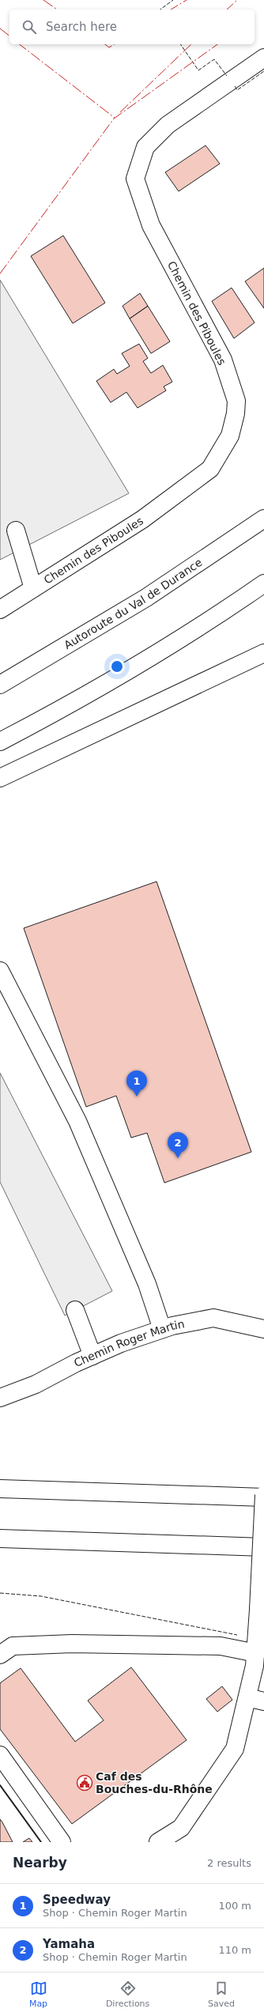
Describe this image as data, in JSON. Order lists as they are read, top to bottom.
{
  "streets": {
    "main road": ["Chemin des Piboules", "Autoroute du Val de Durance", "Chemin Roger Martin"]
  },
  "places": {
    "public building": ["Caf des Bouches-du-Rhône"]
  },
  "page": {
    "search": "Search here",
    "pins": ["1", "2"],
    "heading": ["Nearby", "2 results"],
    "list": [
      {
        "mark": "1",
        "name": "Speedway",
        "note": "Shop · Chemin Roger Martin",
        "value": "100 m"
      },
      {
        "mark": "2",
        "name": "Yamaha",
        "note": "Shop · Chemin Roger Martin",
        "value": "110 m"
      }
    ],
    "nav": ["Map", "Directions", "Saved"]
  }
}
